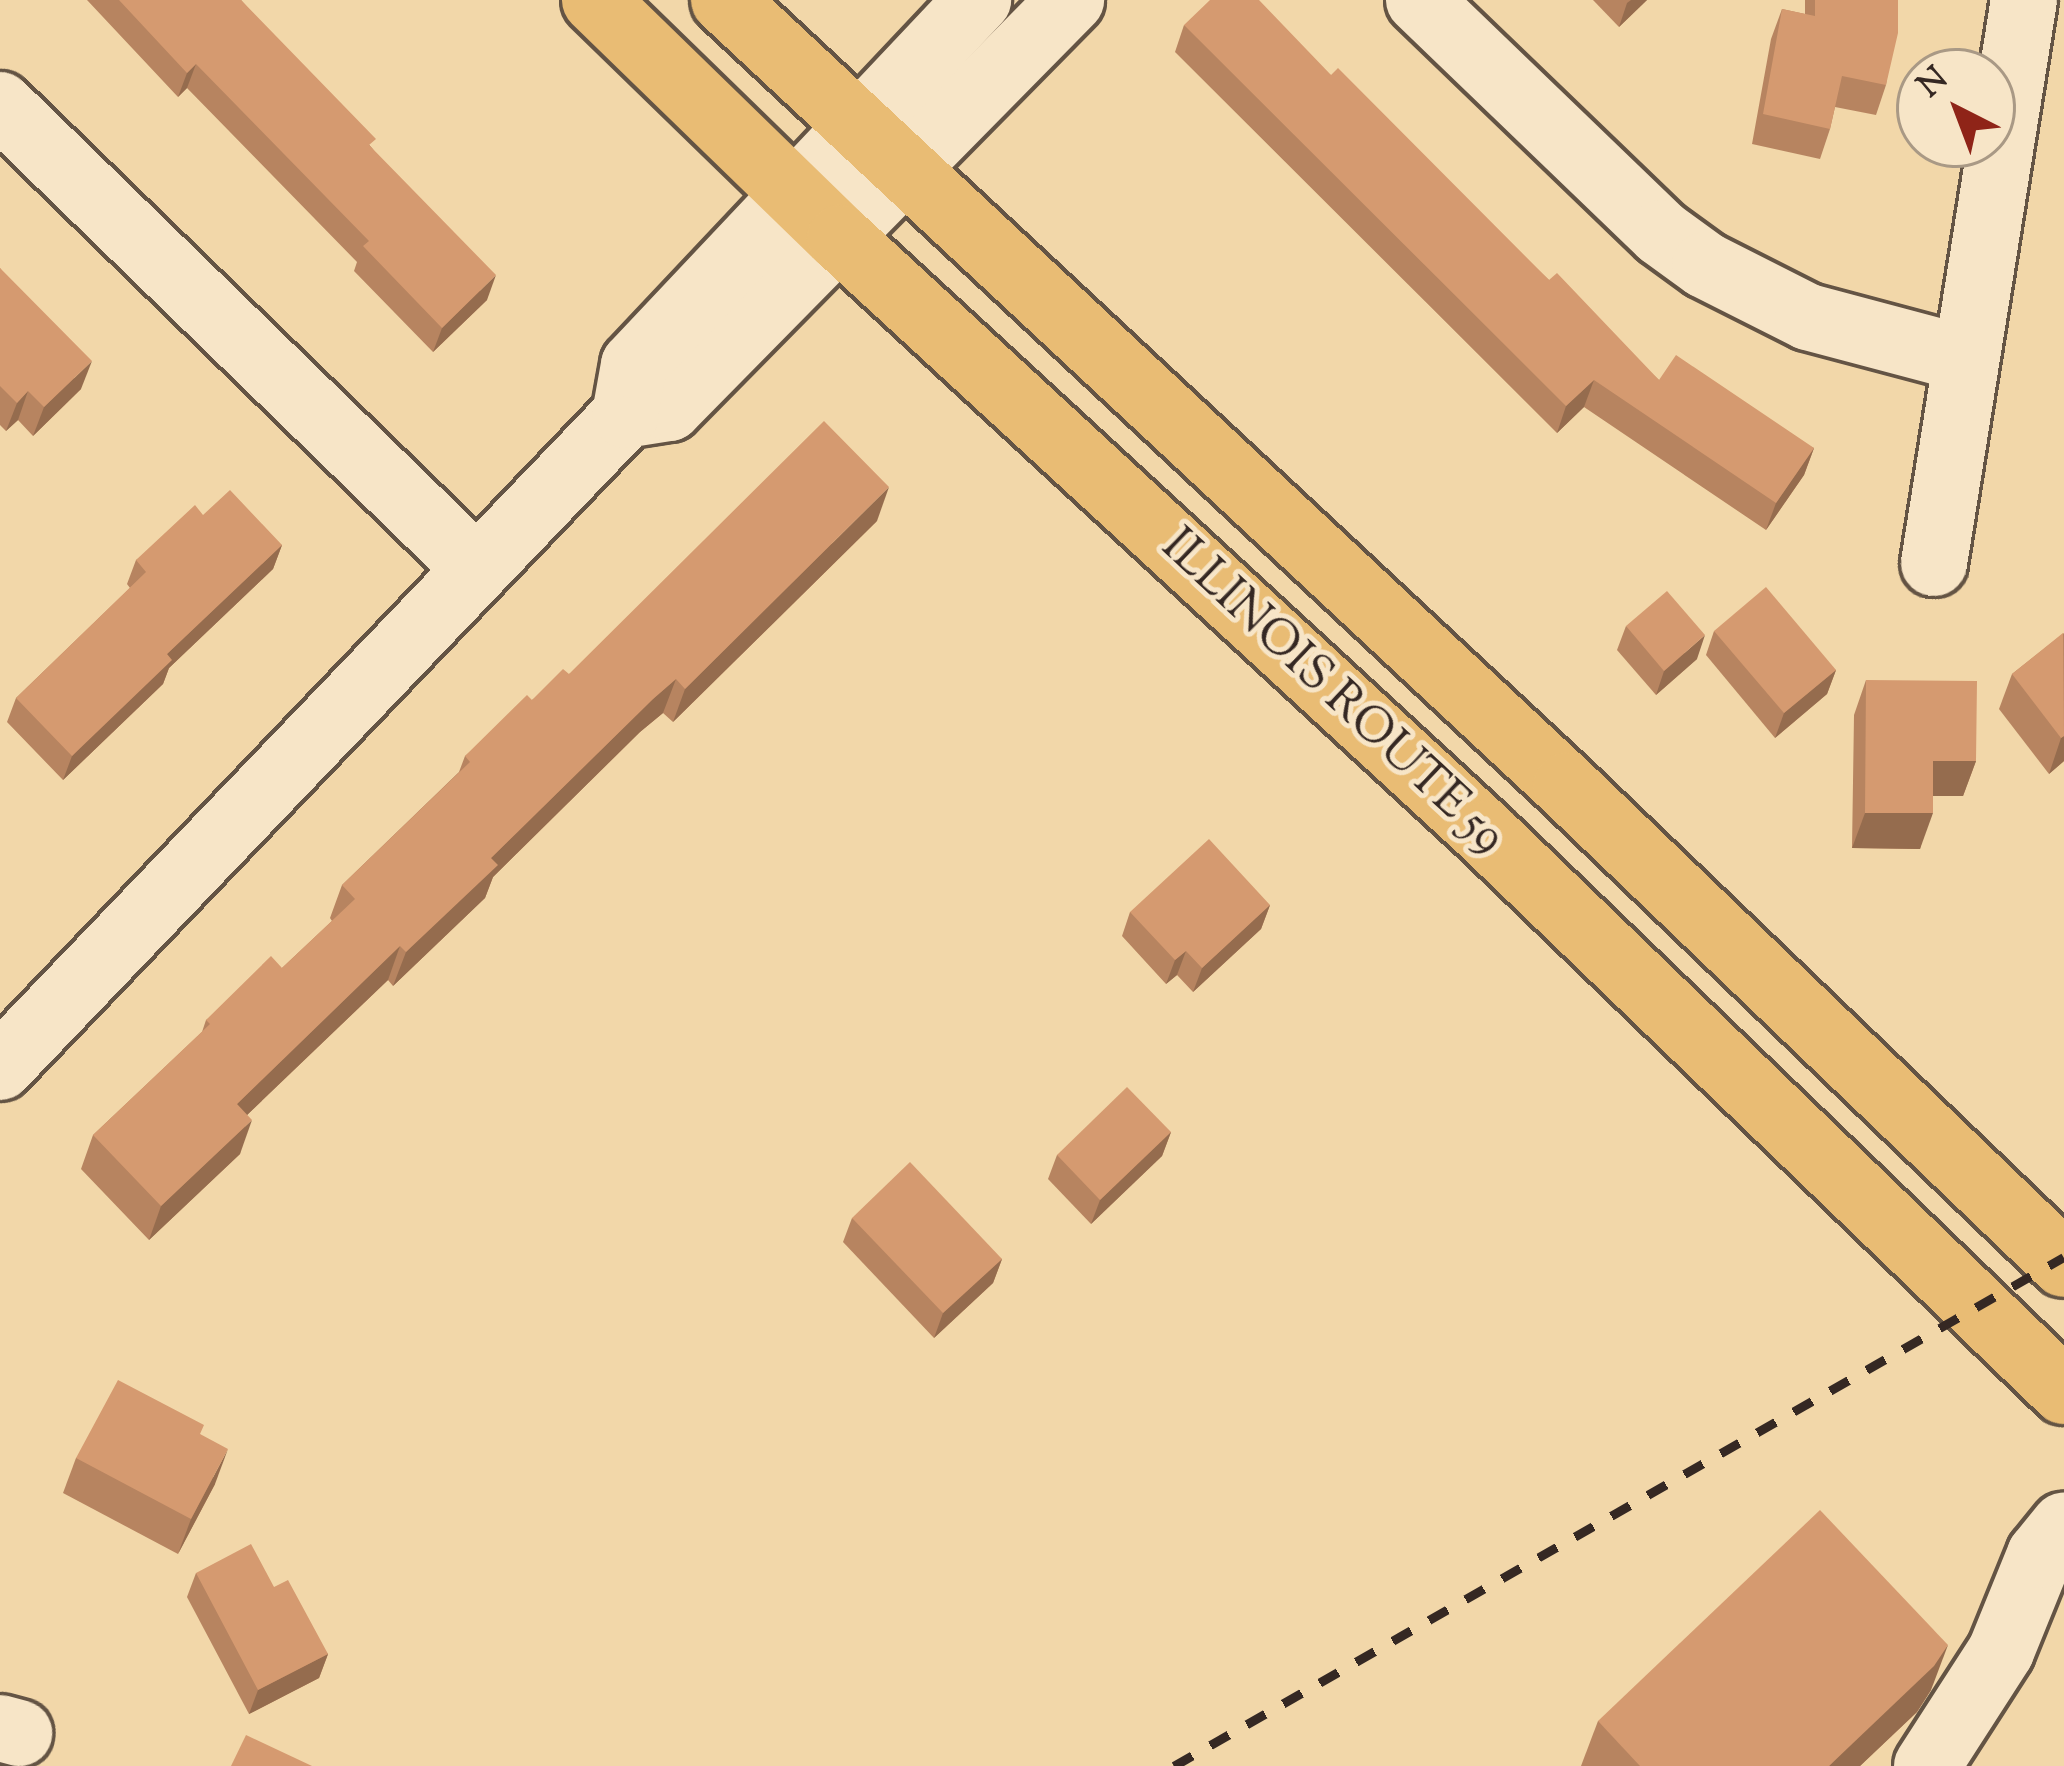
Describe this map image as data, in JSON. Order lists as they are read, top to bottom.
{
  "streets": {
    "main road": ["ILLINOIS ROUTE 59"]
  },
  "north": "top left"
}
